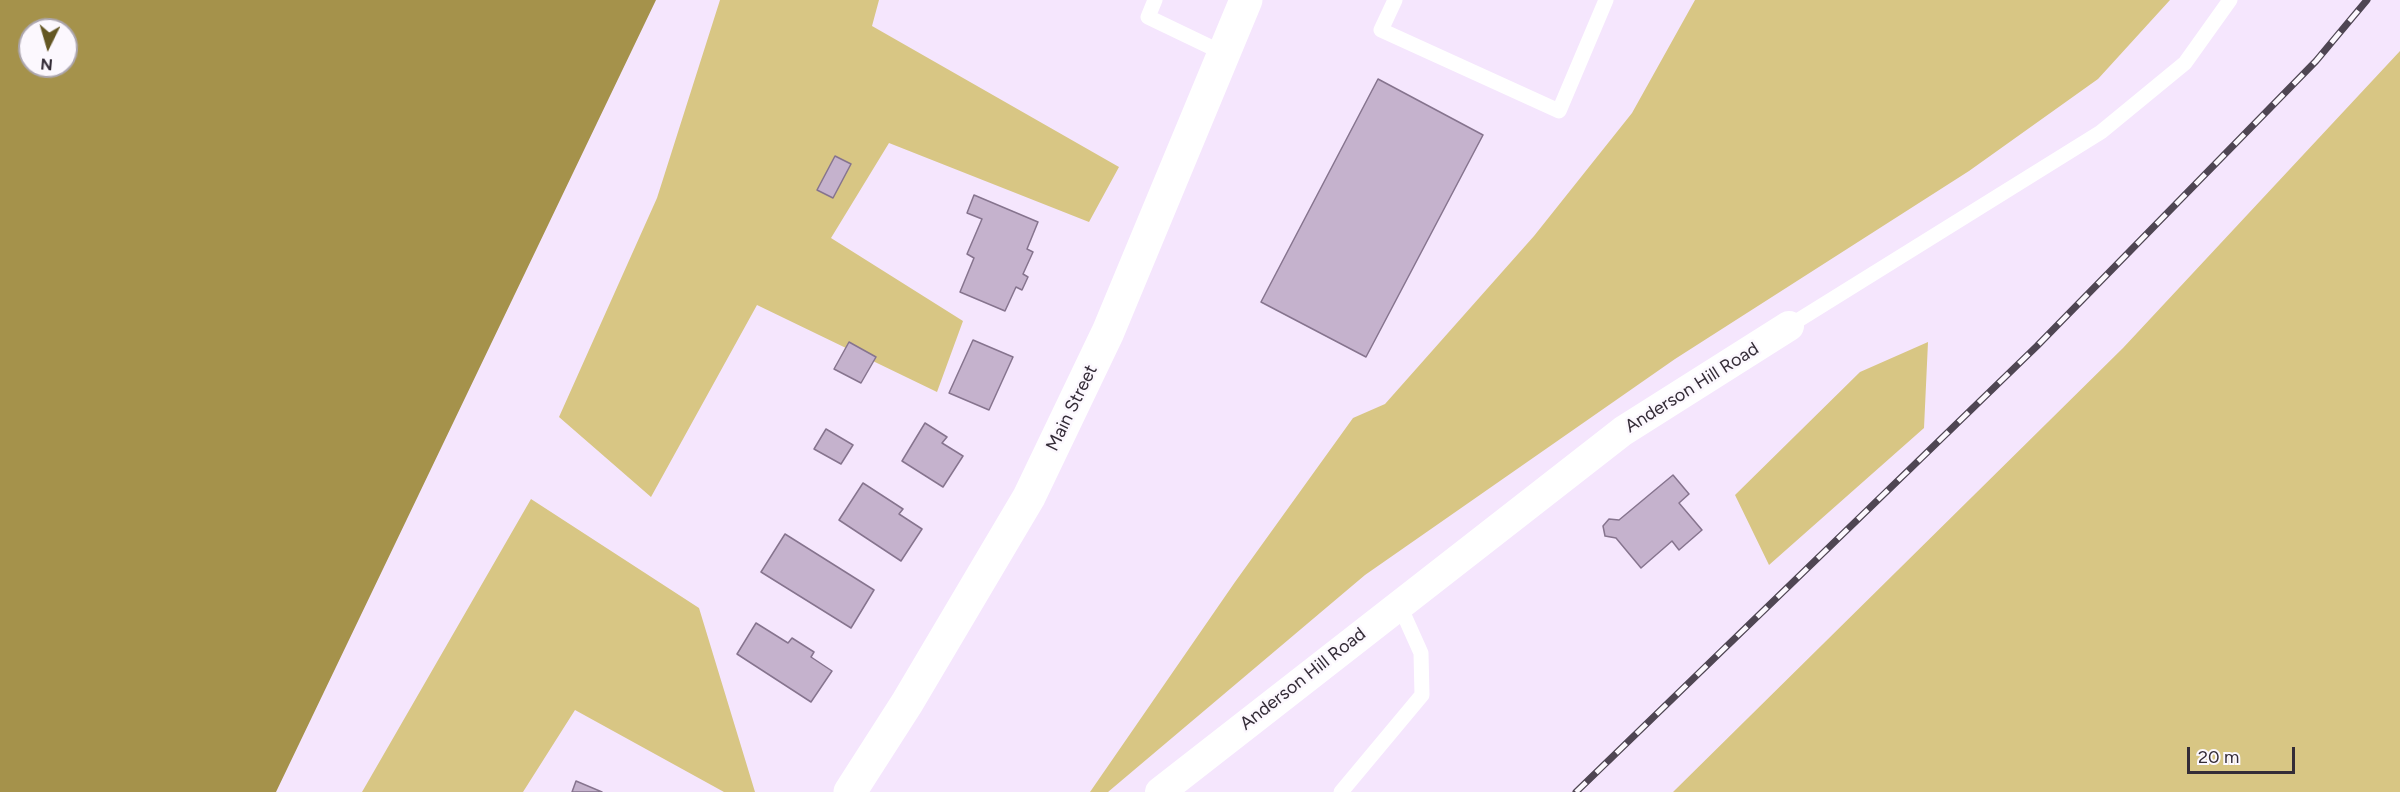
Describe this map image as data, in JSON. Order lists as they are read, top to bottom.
{
  "streets": {
    "main road": ["Main Street"],
    "street": ["Anderson Hill Road"]
  },
  "scale_bar": "20 m",
  "north": "bottom"
}
